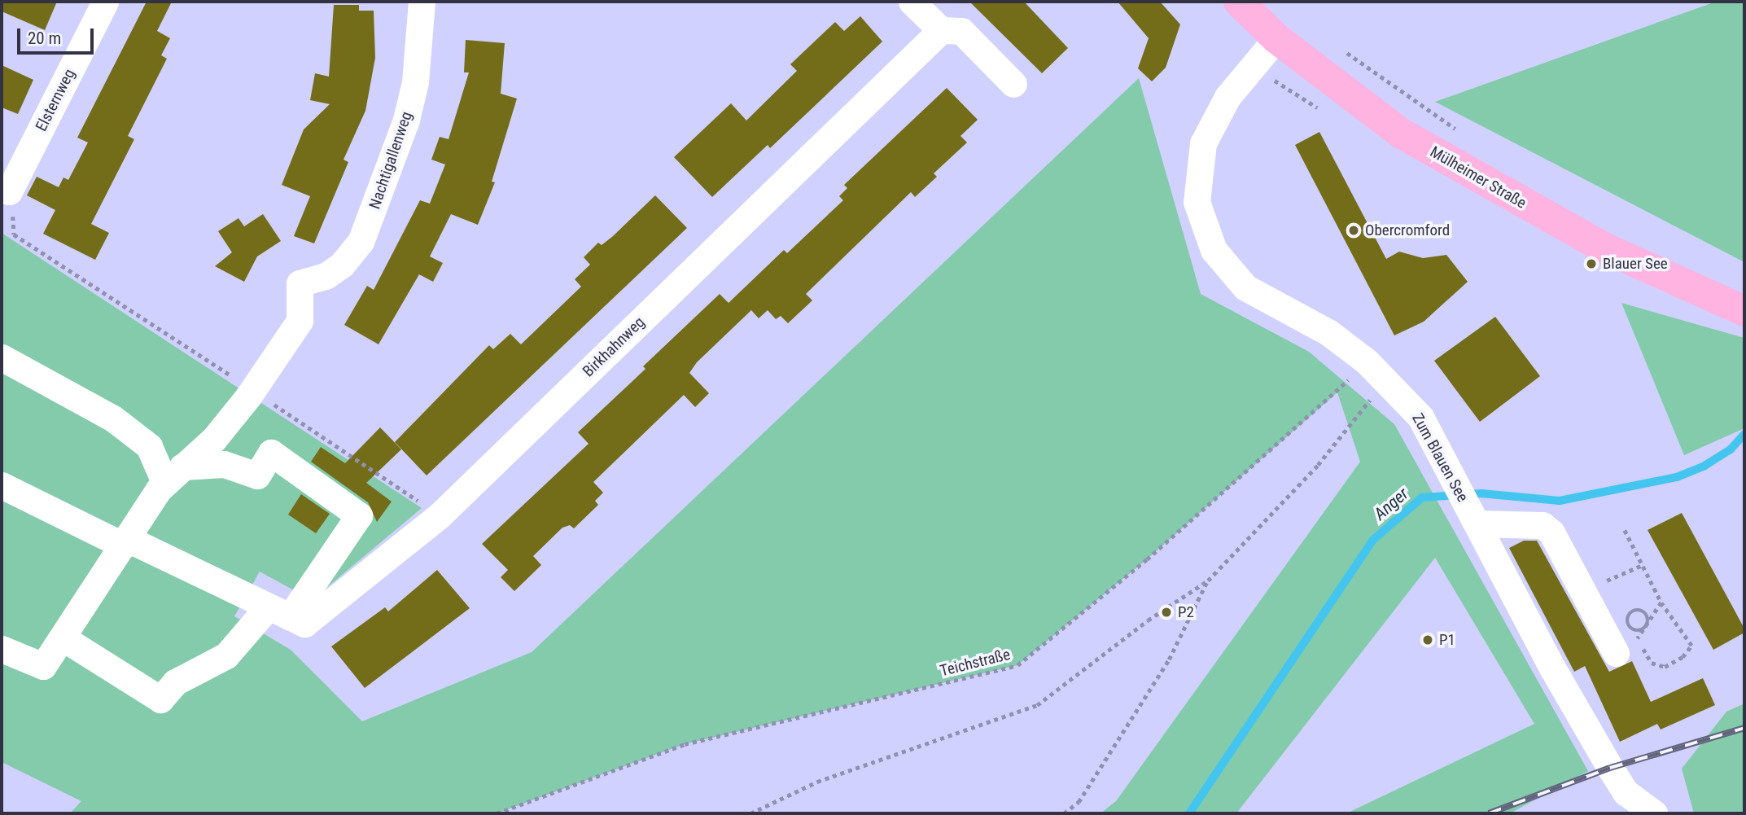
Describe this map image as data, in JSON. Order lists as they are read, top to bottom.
{
  "streets": {
    "main road": ["Mülheimer Straße"],
    "street": [
      "Elsternweg",
      "Nachtigallenweg",
      "Birkhahnweg",
      "Zum Blauen See"
    ],
    "path": ["Teichstraße"]
  },
  "crossings": [
    ["Mülheimer Straße", "Zum Blauen See"],
    ["Zum Blauen See", "Teichstraße"]
  ],
  "water": ["Anger"],
  "places": [
    "Obercromford",
    "Blauer See",
    "P2",
    "P1"
  ],
  "scale_bar": "20 m"
}
